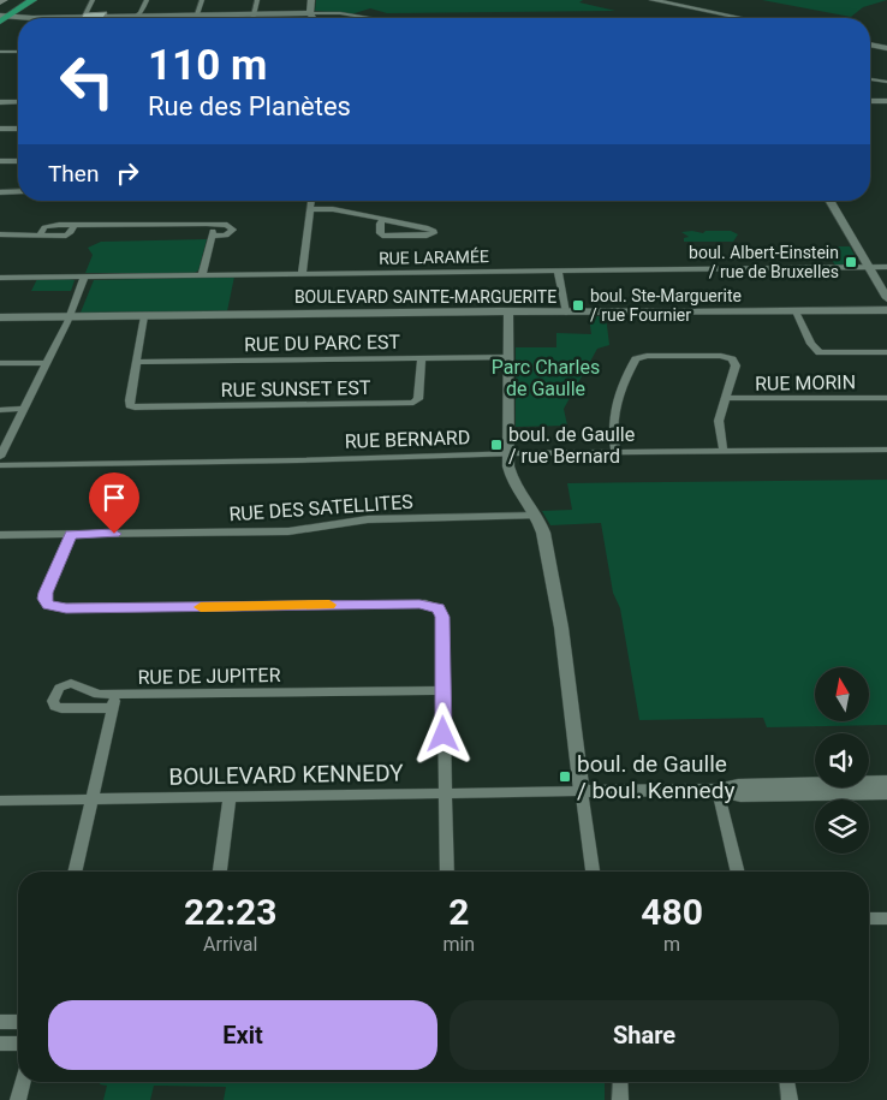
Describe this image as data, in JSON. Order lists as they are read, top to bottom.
{
  "streets": {
    "street": [
      "RUE LARAMÉE",
      "BOULEVARD SAINTE-MARGUERITE",
      "RUE DU PARC EST",
      "RUE MORIN",
      "RUE SUNSET EST",
      "RUE BERNARD",
      "RUE DES SATELLITES",
      "RUE DE JUPITER",
      "BOULEVARD KENNEDY"
    ]
  },
  "crossings": [
    ["RUE DU PARC EST", "RUE SUNSET EST"],
    ["RUE DE JUPITER", "BOULEVARD KENNEDY"]
  ],
  "parks": ["Parc Charles de Gaulle"],
  "places": {
    "transit": [
      "boul. Albert-Einstein / rue de Bruxelles",
      "boul. Ste-Marguerite / rue Fournier",
      "boul. de Gaulle / rue Bernard",
      "boul. de Gaulle / boul. Kennedy"
    ]
  },
  "north": "top",
  "page": {
    "turn": ["110 m", "Rue des Planètes"],
    "then": "Then",
    "eta": [
      "22:23",
      "Arrival",
      "2",
      "min",
      "480",
      "m"
    ],
    "buttons": ["Exit", "Share"]
  }
}
